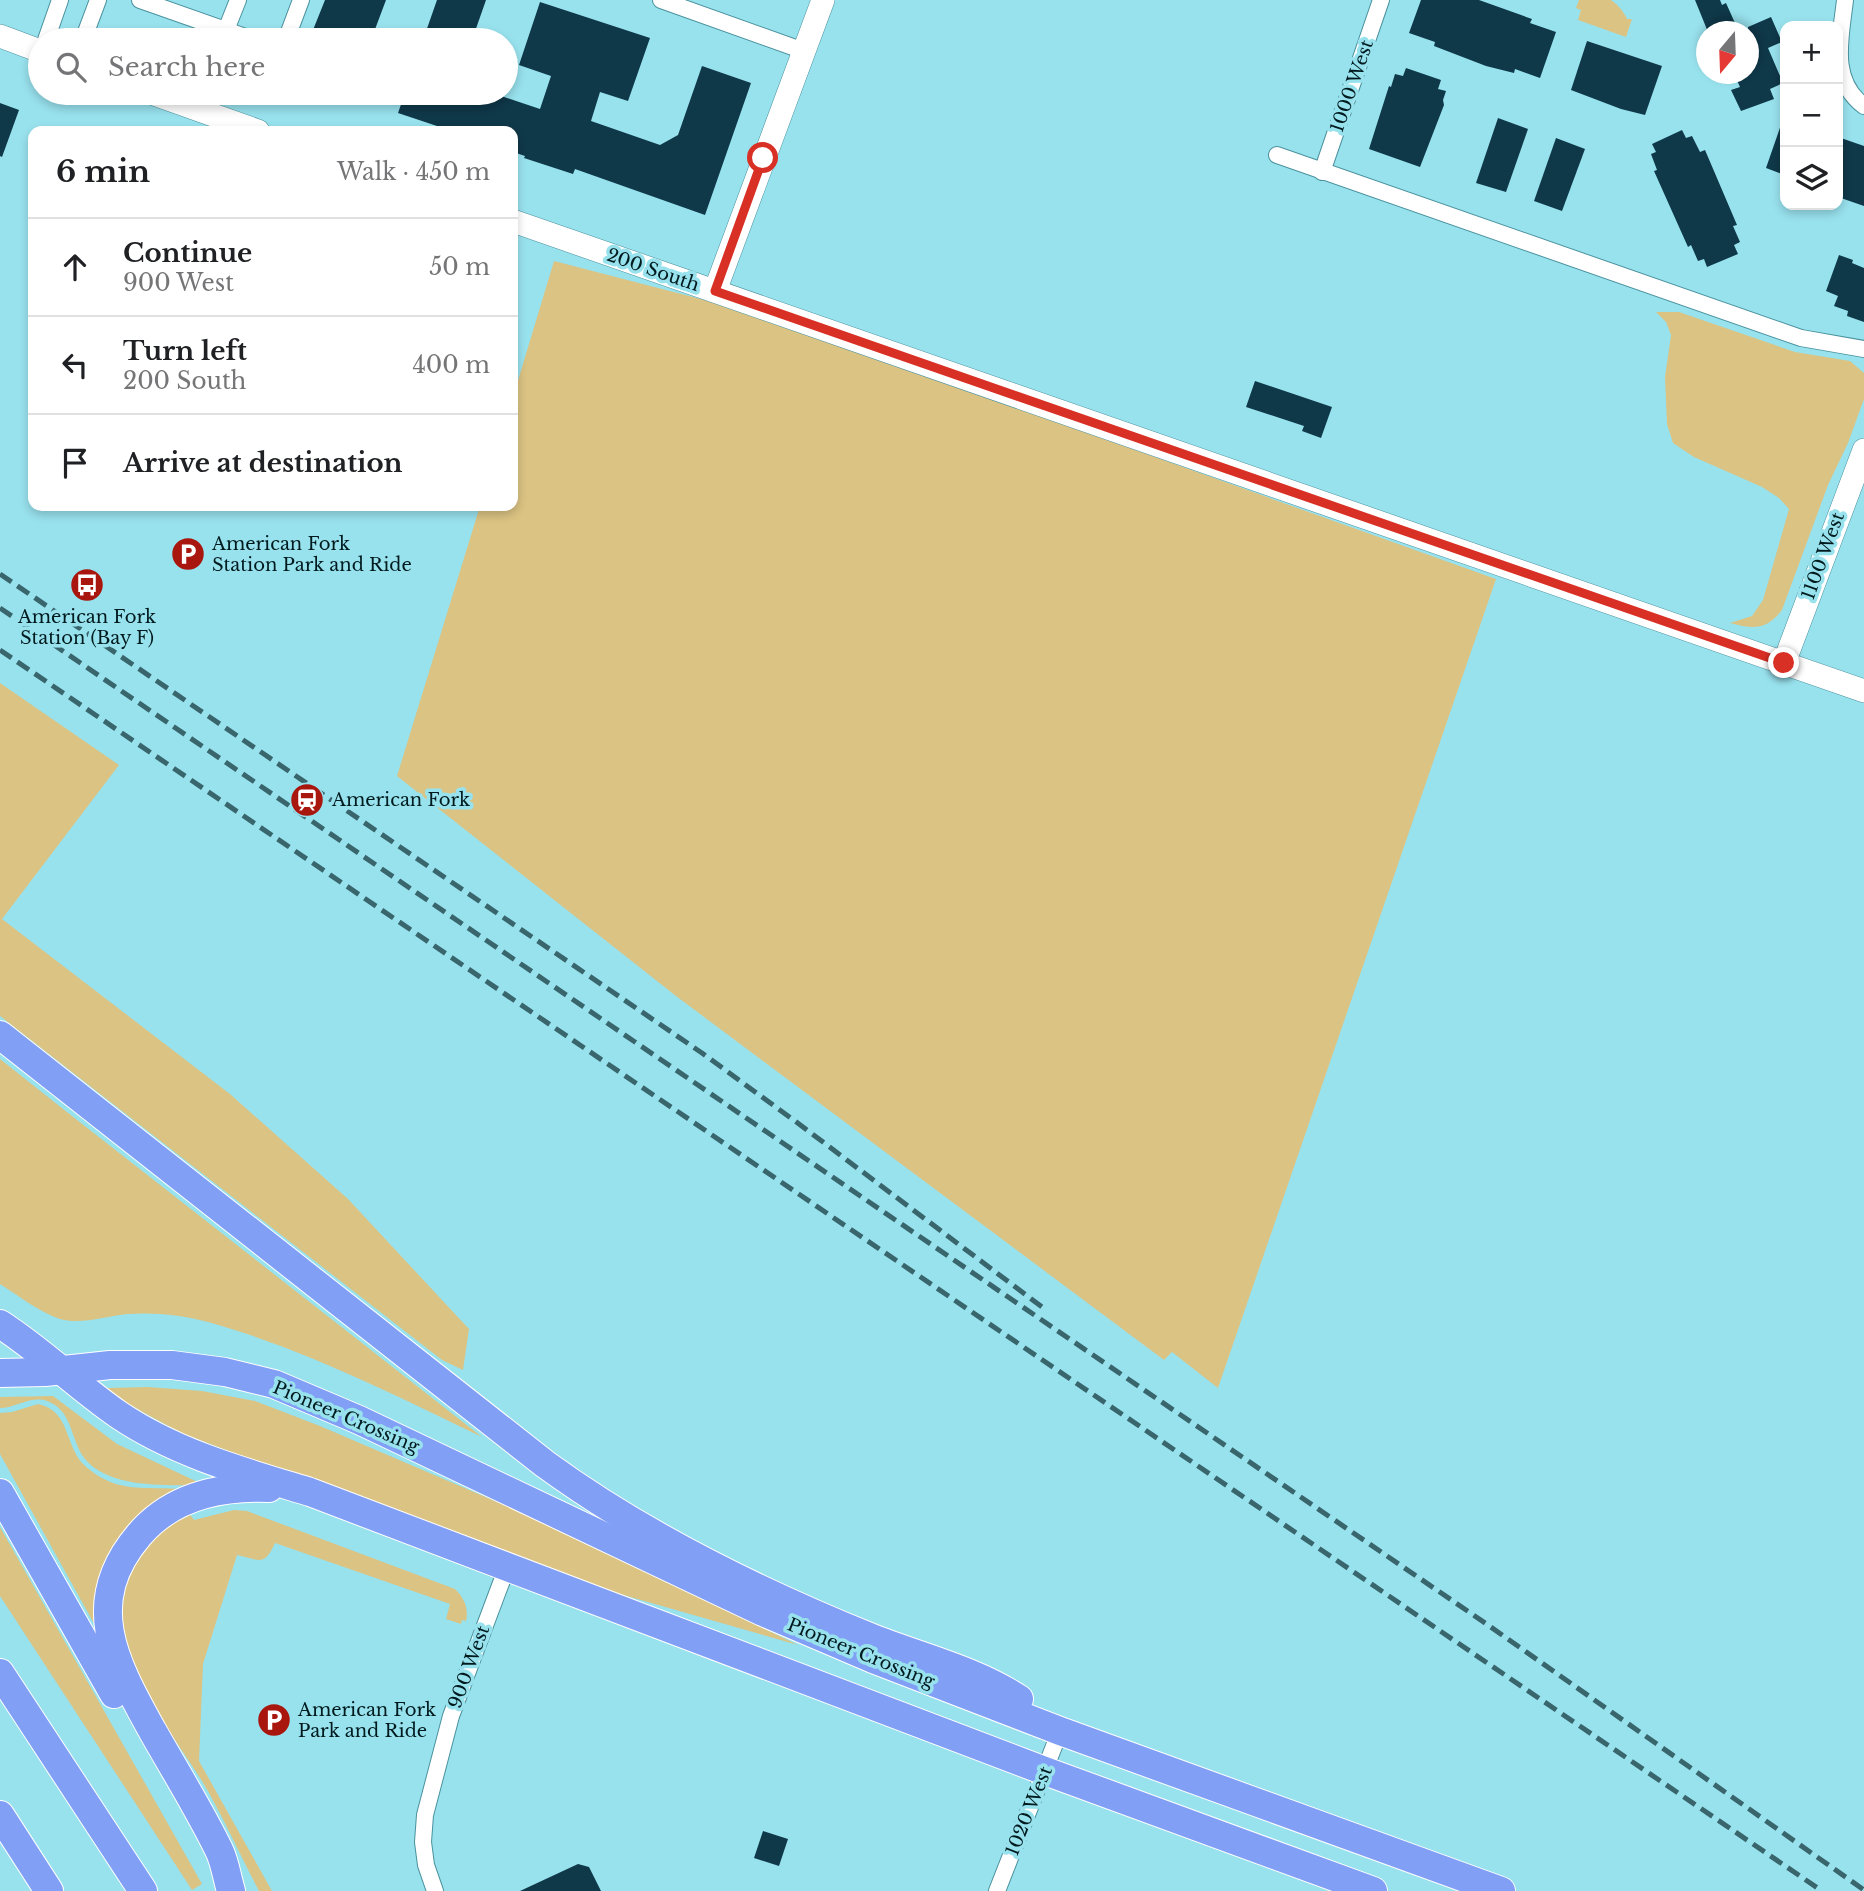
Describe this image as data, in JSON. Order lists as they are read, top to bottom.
{
  "streets": {
    "highway": ["Pioneer Crossing"],
    "street": [
      "1000 West",
      "200 South",
      "1100 West",
      "900 West",
      "1020 West"
    ]
  },
  "crossings": [
    ["200 South", "1100 West"],
    ["Pioneer Crossing", "1020 West"]
  ],
  "places": {
    "parking": ["American Fork Station Park and Ride", "American Fork Park and Ride"],
    "bus stop": ["American Fork Station (Bay F)"],
    "station": ["American Fork"]
  },
  "north": "bottom",
  "page": {
    "map_buttons": ["+", "−"],
    "search": "Search here",
    "heading": ["6 min", "Walk · 450 m"],
    "list": [
      ["Continue", "900 West", "50 m"],
      ["Turn left", "200 South", "400 m"],
      "Arrive at destination"
    ]
  }
}
